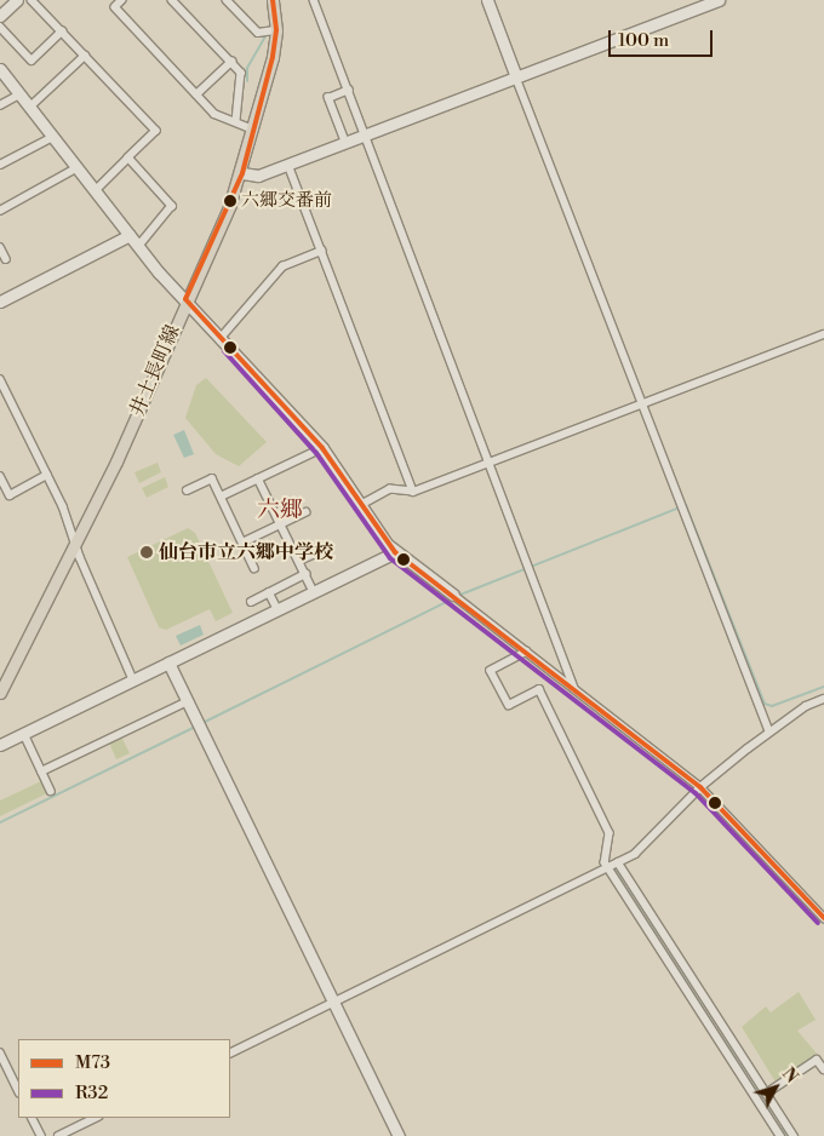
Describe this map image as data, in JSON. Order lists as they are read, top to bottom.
{
  "streets": {
    "main road": ["井土長町線"]
  },
  "districts": ["六郷"],
  "places": ["六郷交番前", "仙台市立六郷中学校"],
  "lines": ["transit line M73", "transit line R32"],
  "legend": ["M73", "R32"],
  "scale_bar": "100 m",
  "north": "top right"
}
